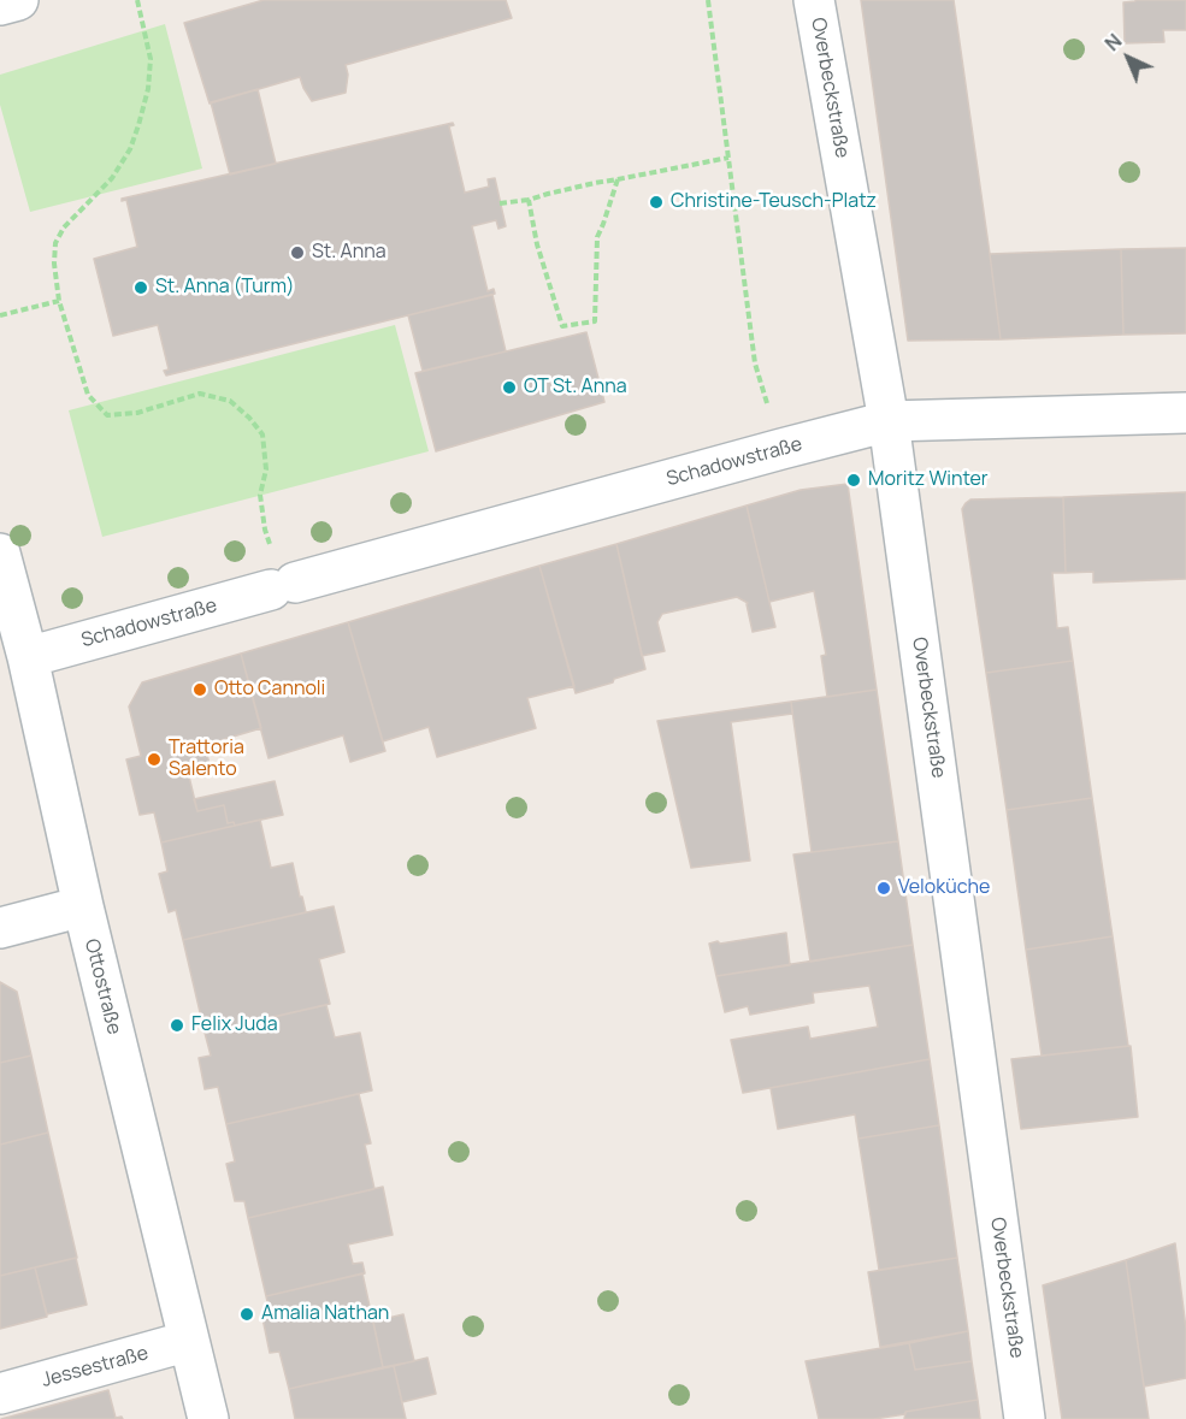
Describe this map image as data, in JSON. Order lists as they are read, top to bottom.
{
  "streets": {
    "street": [
      "Overbeckstraße",
      "Schadowstraße",
      "Ottostraße",
      "Jessestraße"
    ]
  },
  "crossings": [
    ["Overbeckstraße", "Schadowstraße"],
    ["Schadowstraße", "Ottostraße"],
    ["Ottostraße", "Jessestraße"]
  ],
  "places": [
    "Christine-Teusch-Platz",
    "St. Anna",
    "St. Anna (Turm)",
    "OT St. Anna",
    "Moritz Winter",
    "Otto Cannoli",
    "Trattoria Salento",
    "Veloküche",
    "Felix Juda",
    "Amalia Nathan"
  ],
  "north": "top left"
}
